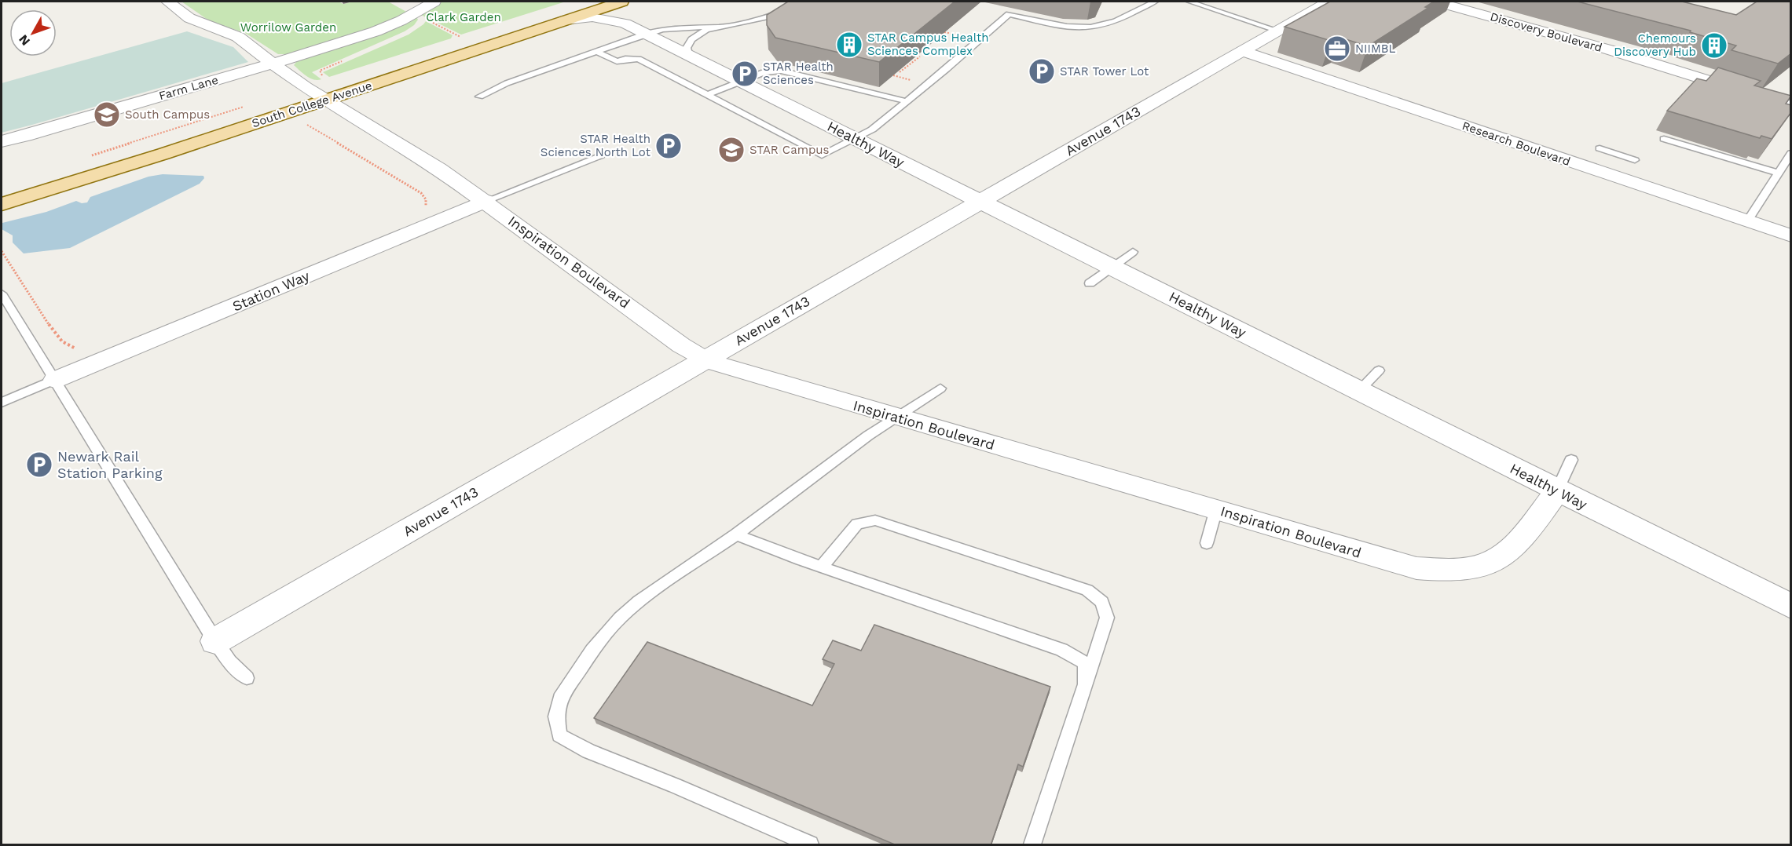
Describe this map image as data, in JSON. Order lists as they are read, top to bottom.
{
  "streets": {
    "main road": ["South College Avenue"],
    "street": [
      "Discovery Boulevard",
      "Farm Lane",
      "Avenue 1743",
      "Research Boulevard",
      "Healthy Way",
      "Inspiration Boulevard",
      "Station Way"
    ]
  },
  "crossings": [
    ["South College Avenue", "Healthy Way"],
    ["South College Avenue", "Inspiration Boulevard"],
    ["Avenue 1743", "Research Boulevard"],
    ["Avenue 1743", "Healthy Way"],
    ["Avenue 1743", "Inspiration Boulevard"],
    ["Healthy Way", "Inspiration Boulevard"],
    ["Inspiration Boulevard", "Station Way"]
  ],
  "parks": ["Clark Garden", "Worrilow Garden"],
  "places": {
    "building": ["STAR Campus Health Sciences Complex", "Chemours Discovery Hub"],
    "office": ["NIIMBL"],
    "parking": [
      "STAR Tower Lot",
      "STAR Health Sciences",
      "STAR Health Sciences North Lot",
      "Newark Rail Station Parking"
    ],
    "school or university": ["South Campus", "STAR Campus"]
  },
  "north": "bottom left"
}
